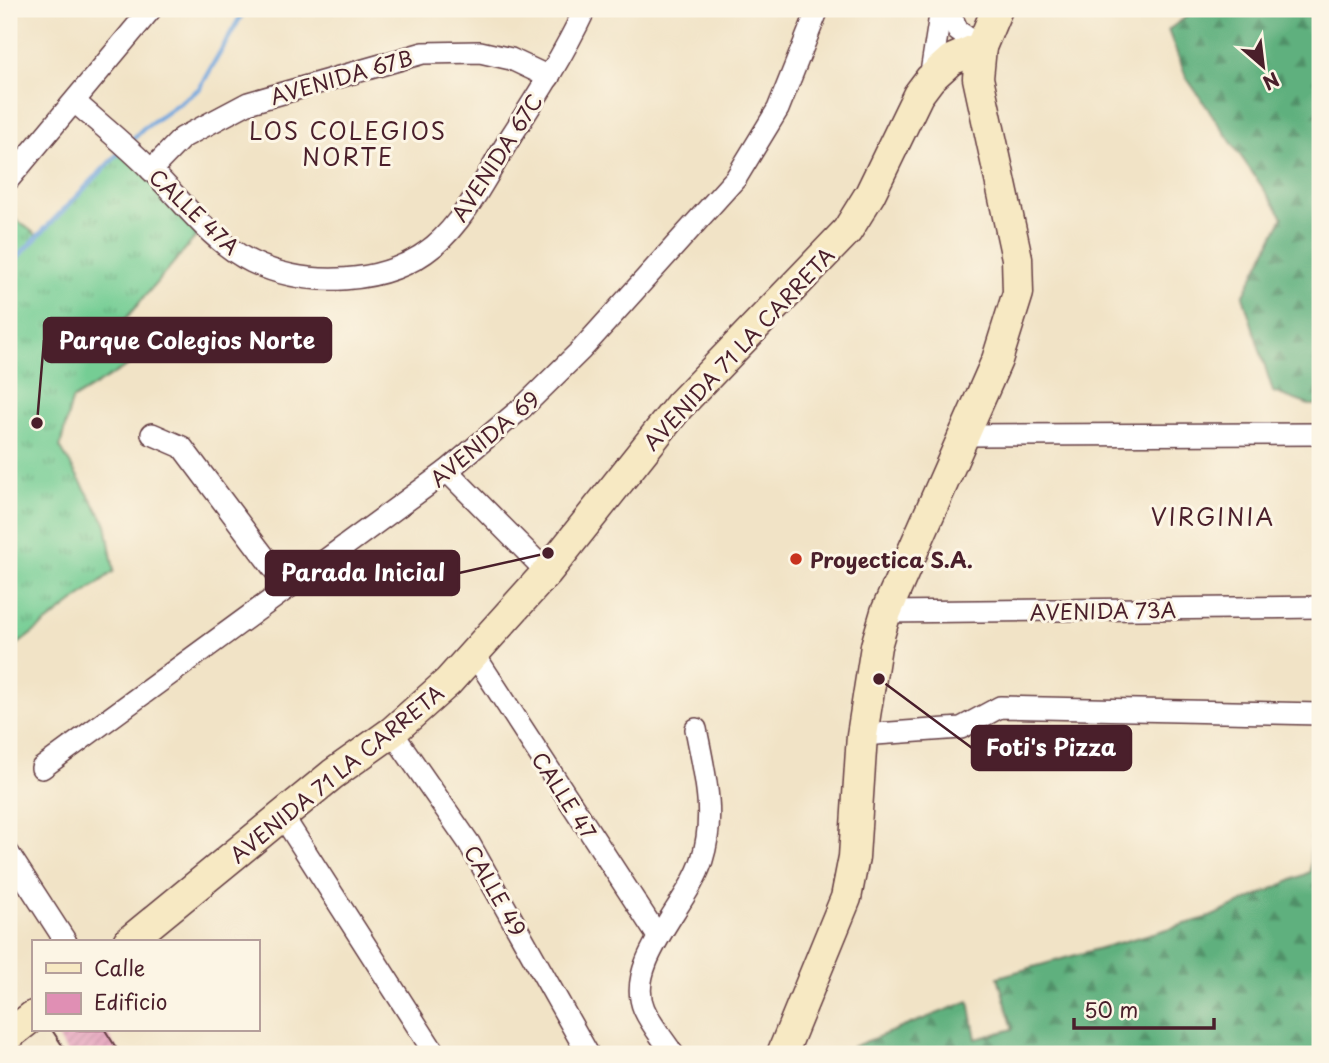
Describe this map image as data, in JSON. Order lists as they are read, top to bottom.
{
  "streets": {
    "street": [
      "AVENIDA 67B",
      "AVENIDA 67C",
      "CALLE 47A",
      "AVENIDA 71 LA CARRETA",
      "AVENIDA 69",
      "AVENIDA 73A",
      "CALLE 47",
      "CALLE 49"
    ]
  },
  "crossings": [
    ["AVENIDA 67B", "AVENIDA 67C"],
    ["AVENIDA 67B", "CALLE 47A"],
    ["AVENIDA 67C", "CALLE 47A"],
    ["AVENIDA 71 LA CARRETA", "CALLE 47"],
    ["AVENIDA 71 LA CARRETA", "CALLE 49"]
  ],
  "districts": ["LOS COLEGIOS NORTE", "VIRGINIA"],
  "places": [
    "Parque Colegios Norte",
    "Parada Inicial",
    "Proyectica S.A.",
    "Foti's Pizza"
  ],
  "legend": ["Calle", "Edificio"],
  "scale_bar": "50 m",
  "north": "bottom right"
}
